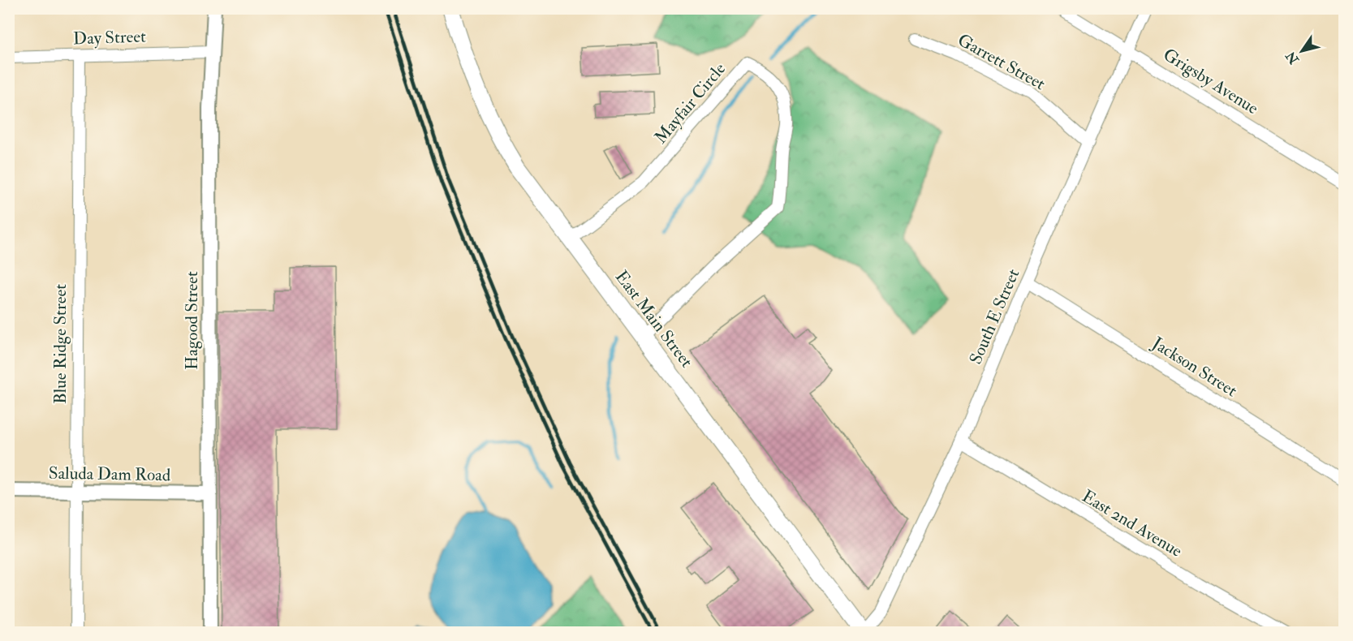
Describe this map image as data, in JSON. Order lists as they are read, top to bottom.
{
  "streets": {
    "main road": ["East Main Street"],
    "street": [
      "Day Street",
      "Garrett Street",
      "Grigsby Avenue",
      "Mayfair Circle",
      "South E Street",
      "Hagood Street",
      "Blue Ridge Street",
      "Jackson Street",
      "Saluda Dam Road",
      "East 2nd Avenue"
    ]
  },
  "crossings": [
    ["Day Street", "Hagood Street"],
    ["Day Street", "Blue Ridge Street"],
    ["Garrett Street", "South E Street"],
    ["Grigsby Avenue", "South E Street"],
    ["Mayfair Circle", "East Main Street"],
    ["South E Street", "East Main Street"],
    ["South E Street", "Jackson Street"],
    ["South E Street", "East 2nd Avenue"],
    ["Hagood Street", "Saluda Dam Road"],
    ["Blue Ridge Street", "Saluda Dam Road"]
  ],
  "north": "bottom left"
}
